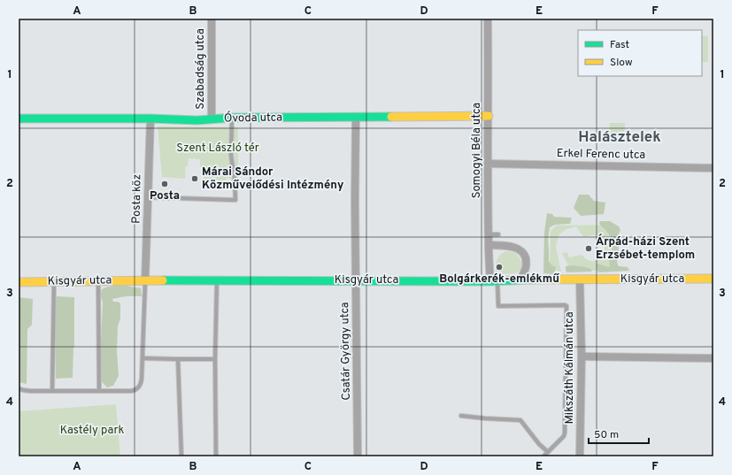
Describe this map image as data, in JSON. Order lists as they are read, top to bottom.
{
  "streets": {
    "street": [
      "Szabadság utca",
      "Óvoda utca",
      "Somogyi Béla utca",
      "Erkel Ferenc utca",
      "Posta köz",
      "Kisgyár utca",
      "Csatár György utca",
      "Mikszáth Kálmán utca"
    ]
  },
  "crossings": [
    ["Szabadság utca", "Óvoda utca"],
    ["Óvoda utca", "Somogyi Béla utca"],
    ["Óvoda utca", "Posta köz"],
    ["Óvoda utca", "Csatár György utca"],
    ["Somogyi Béla utca", "Erkel Ferenc utca"],
    ["Somogyi Béla utca", "Kisgyár utca"],
    ["Posta köz", "Kisgyár utca"],
    ["Kisgyár utca", "Csatár György utca"],
    ["Kisgyár utca", "Mikszáth Kálmán utca"]
  ],
  "districts": ["Halásztelek"],
  "parks": ["Szent László tér", "Kastély park"],
  "places": [
    "Márai Sándor Közművelődési Intézmény",
    "Posta",
    "Árpád-házi Szent Erzsébet-templom",
    "Bolgárkerék-emlékmű"
  ],
  "legend": ["Fast", "Slow"],
  "scale_bar": "50 m",
  "grid": {
    "columns": [
      "A",
      "B",
      "C",
      "D",
      "E",
      "F"
    ],
    "rows": [
      "1",
      "2",
      "3",
      "4"
    ]
  }
}
